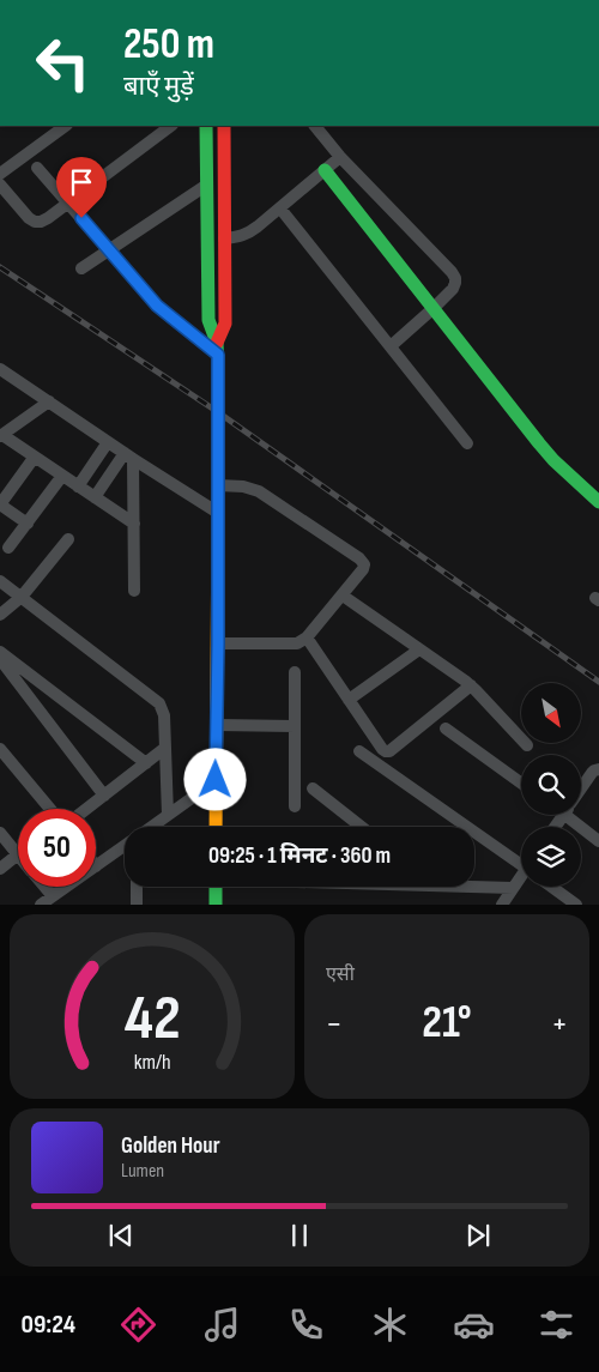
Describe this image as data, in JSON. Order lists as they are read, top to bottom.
{
  "north": "bottom right",
  "page": {
    "turn": ["250 m", "बाएँ मुड़ें"],
    "limit": "50",
    "trip": "09:25 · 1 मिनट · 360 m",
    "tile": "एसी",
    "heat": ["−", "21°", "+"],
    "song": ["Golden Hour", "Lumen"],
    "tabs": "09:24",
    "gauge": ["42", "km/h"]
  }
}
